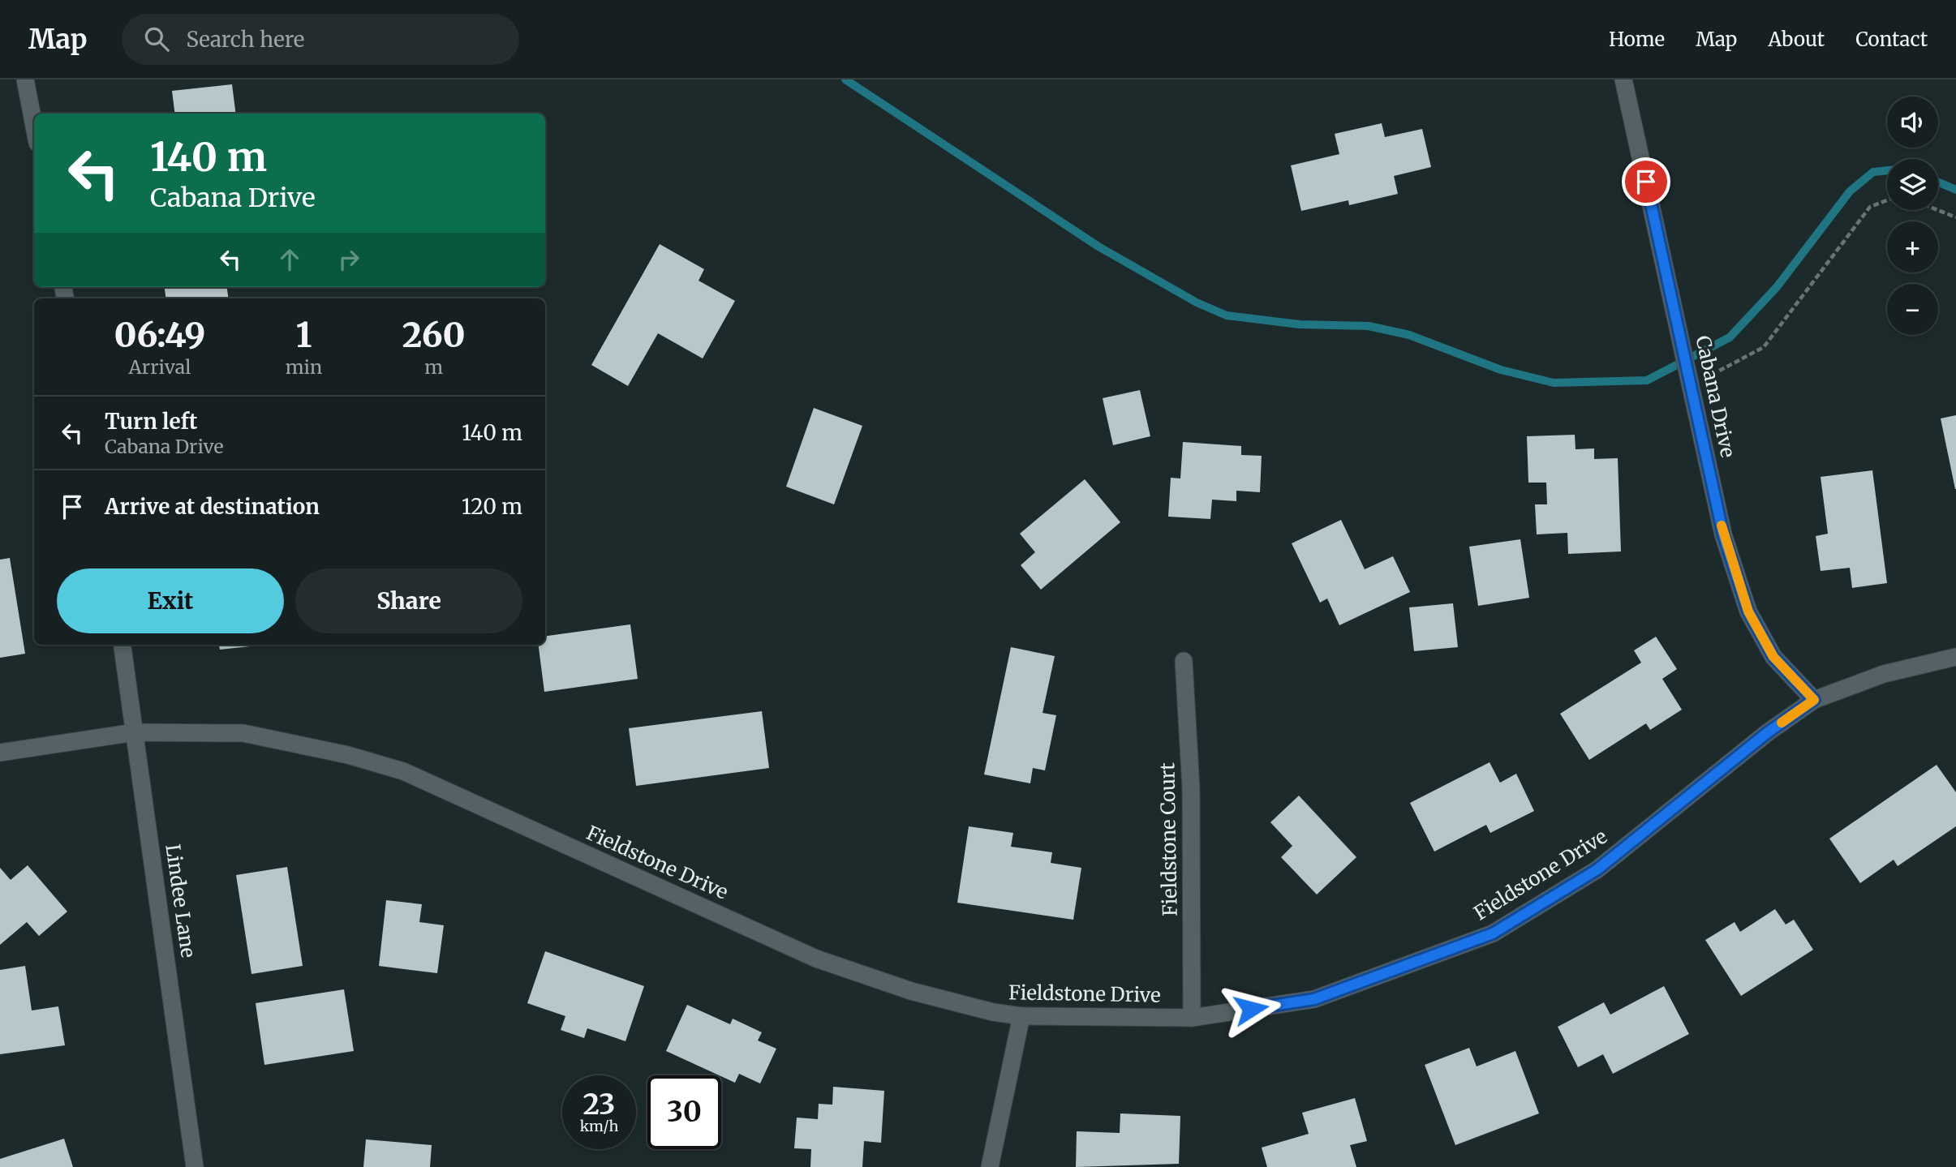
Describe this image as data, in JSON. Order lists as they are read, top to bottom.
{
  "streets": {
    "street": [
      "Cabana Drive",
      "Fieldstone Court",
      "Fieldstone Drive",
      "Lindee Lane"
    ]
  },
  "crossings": [
    ["Cabana Drive", "Fieldstone Drive"],
    ["Fieldstone Court", "Fieldstone Drive"],
    ["Fieldstone Drive", "Lindee Lane"]
  ],
  "page": {
    "header": "Map",
    "search": "Search here",
    "nav": [
      "Home",
      "Map",
      "About",
      "Contact"
    ],
    "map_buttons": ["+", "−"],
    "turn": ["140 m", "Cabana Drive"],
    "eta": [
      "06:49",
      "Arrival",
      "1",
      "min",
      "260",
      "m"
    ],
    "list": [
      {
        "name": "Turn left",
        "note": "Cabana Drive",
        "value": "140 m"
      },
      {
        "name": "Arrive at destination",
        "value": "120 m"
      }
    ],
    "buttons": ["Exit", "Share"],
    "speed": "23 km/h",
    "limit": "30"
  }
}
